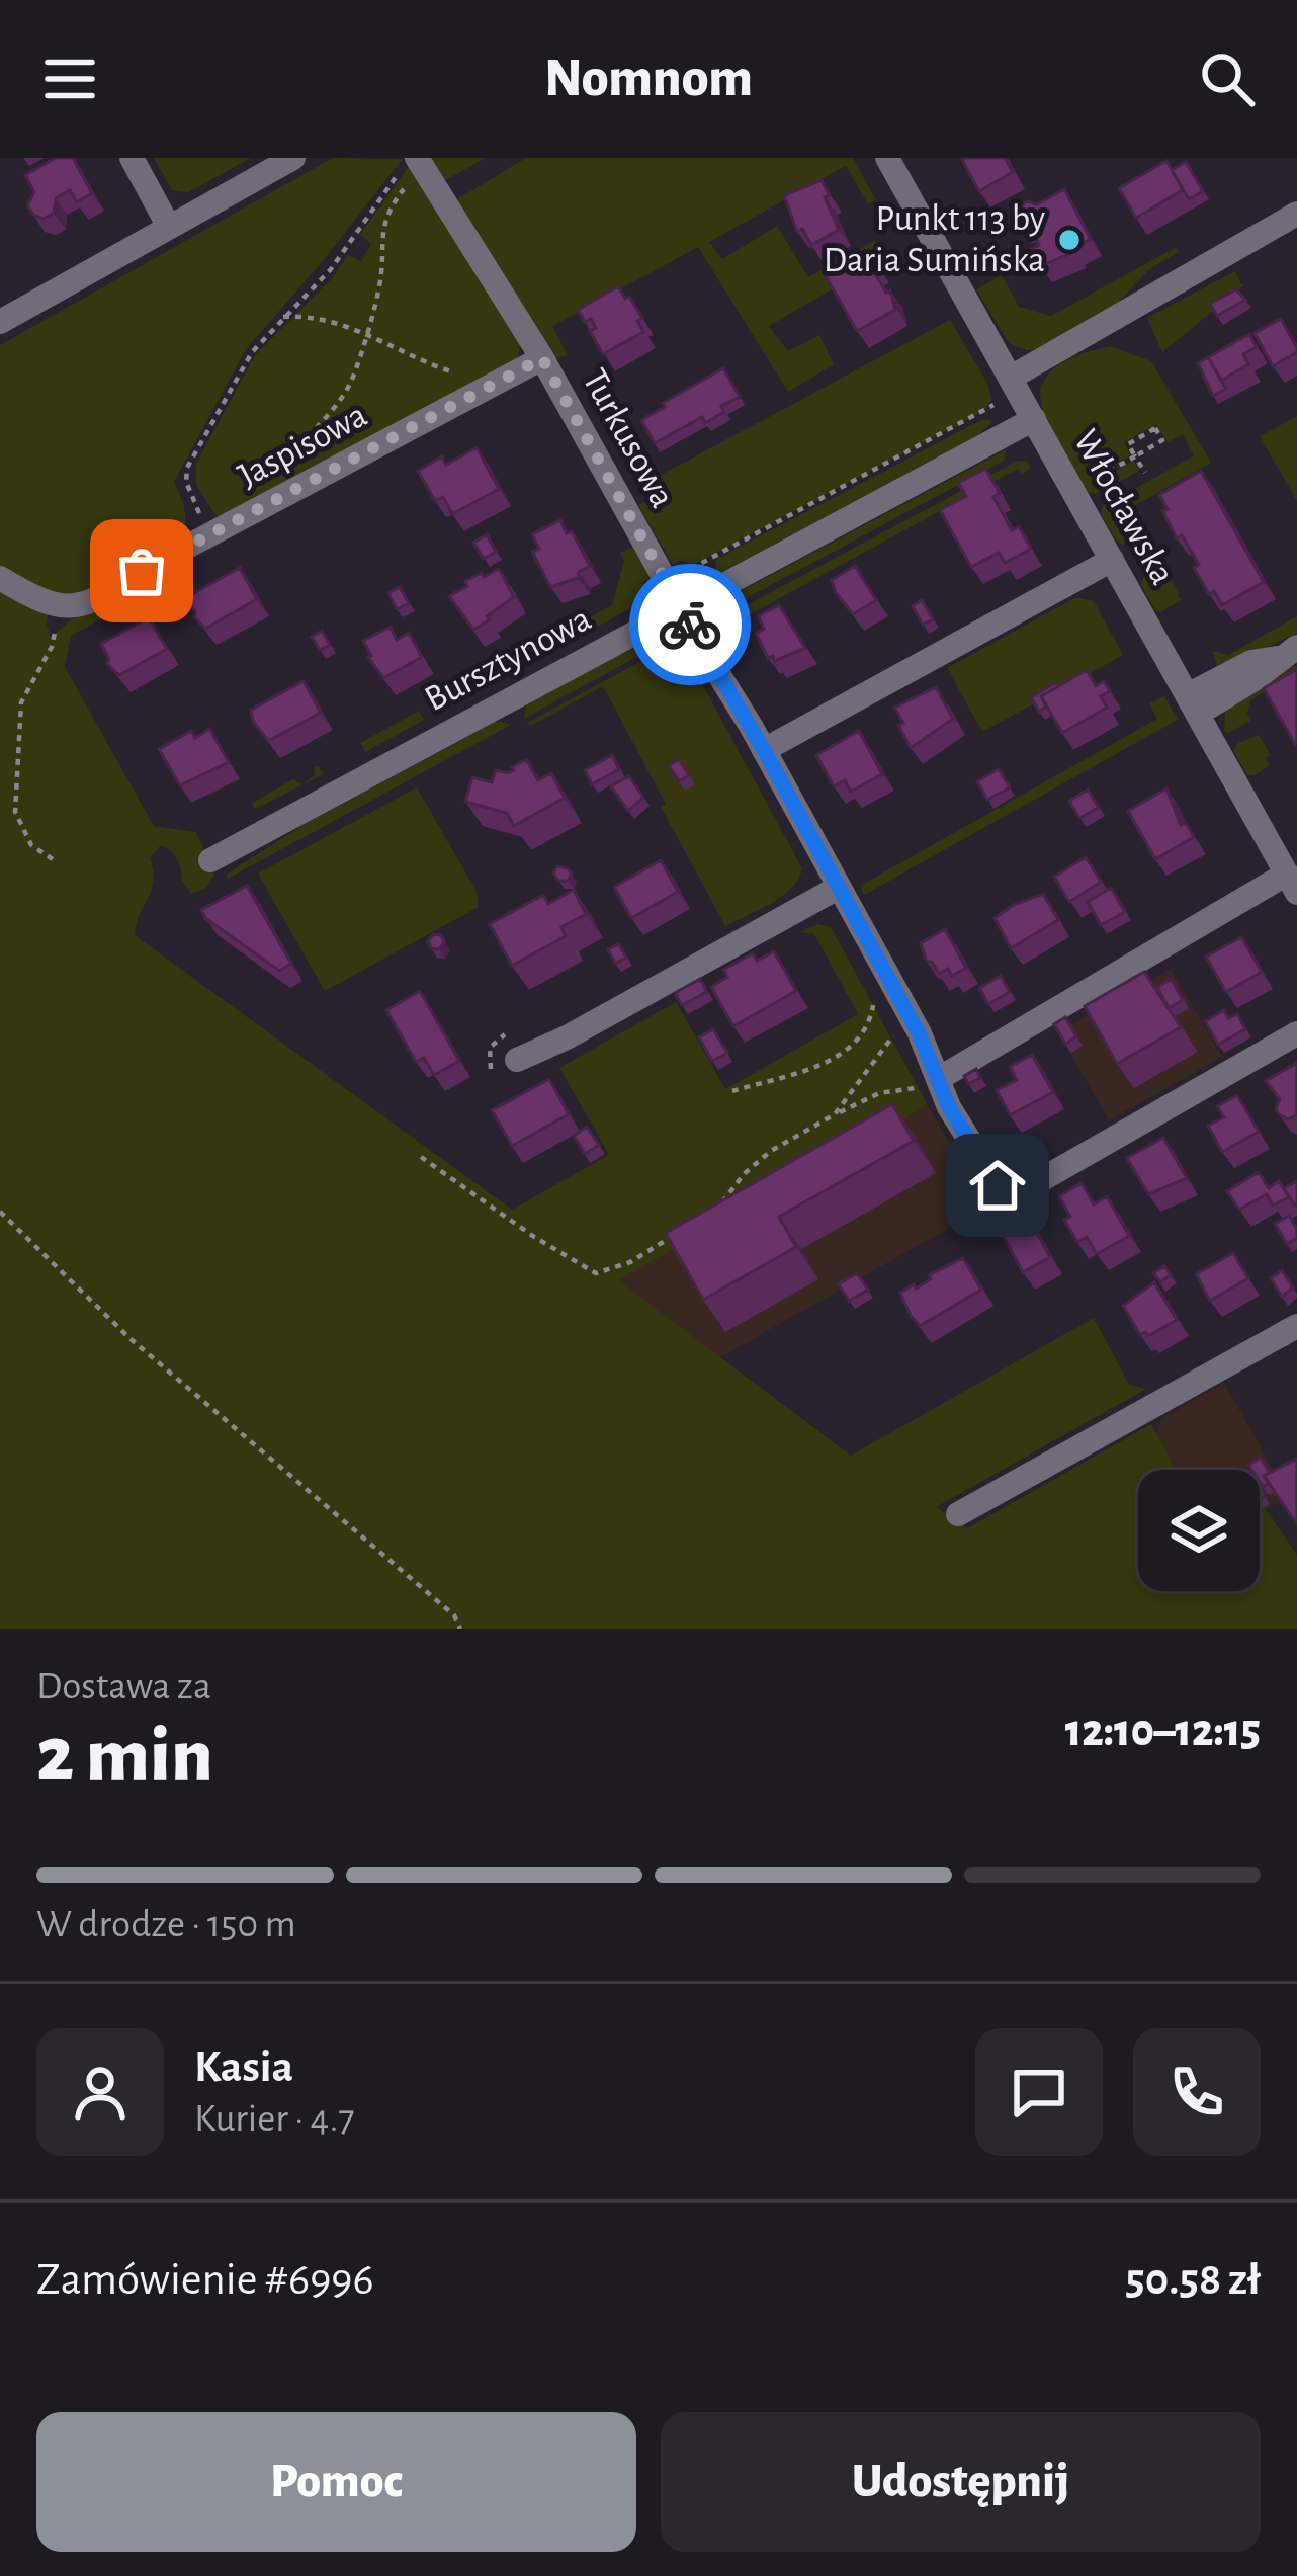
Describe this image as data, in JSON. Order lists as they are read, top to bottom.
{
  "streets": {
    "street": [
      "Turkusowa",
      "Jaspisowa",
      "Włocławska",
      "Bursztynowa"
    ]
  },
  "crossings": [
    ["Turkusowa", "Jaspisowa"],
    ["Turkusowa", "Bursztynowa"],
    ["Włocławska", "Bursztynowa"]
  ],
  "places": ["Punkt 113 by Daria Sumińska"],
  "page": {
    "header": "Nomnom",
    "heading": ["2 min", "Dostawa za", "12:10–12:15"],
    "panel": [
      "Kasia",
      "Kurier · 4.7",
      "Zamówienie #6996",
      "50.58 zł"
    ],
    "bar": "W drodze · 150 m",
    "buttons": ["Pomoc", "Udostępnij"]
  }
}
